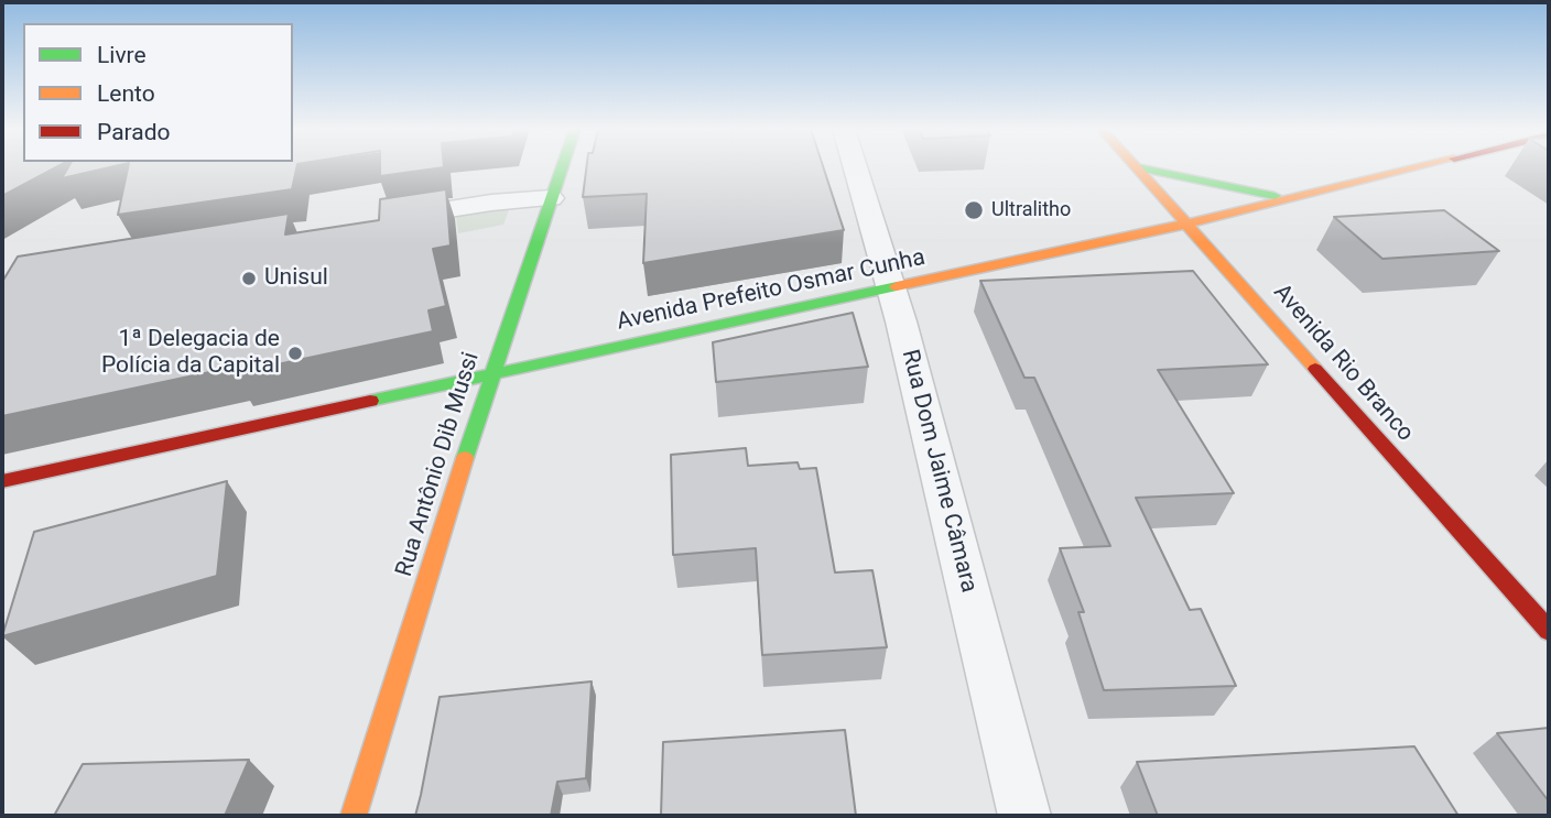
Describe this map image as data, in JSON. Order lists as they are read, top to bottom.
{
  "streets": {
    "street": [
      "Avenida Prefeito Osmar Cunha",
      "Avenida Rio Branco",
      "Rua Antônio Dib Mussi",
      "Rua Dom Jaime Câmara"
    ]
  },
  "crossings": [
    ["Avenida Prefeito Osmar Cunha", "Avenida Rio Branco"],
    ["Avenida Prefeito Osmar Cunha", "Rua Antônio Dib Mussi"],
    ["Avenida Prefeito Osmar Cunha", "Rua Dom Jaime Câmara"]
  ],
  "places": ["Ultralitho", "Unisul", "1ª Delegacia de Polícia da Capital"],
  "legend": ["Livre", "Lento", "Parado"]
}
